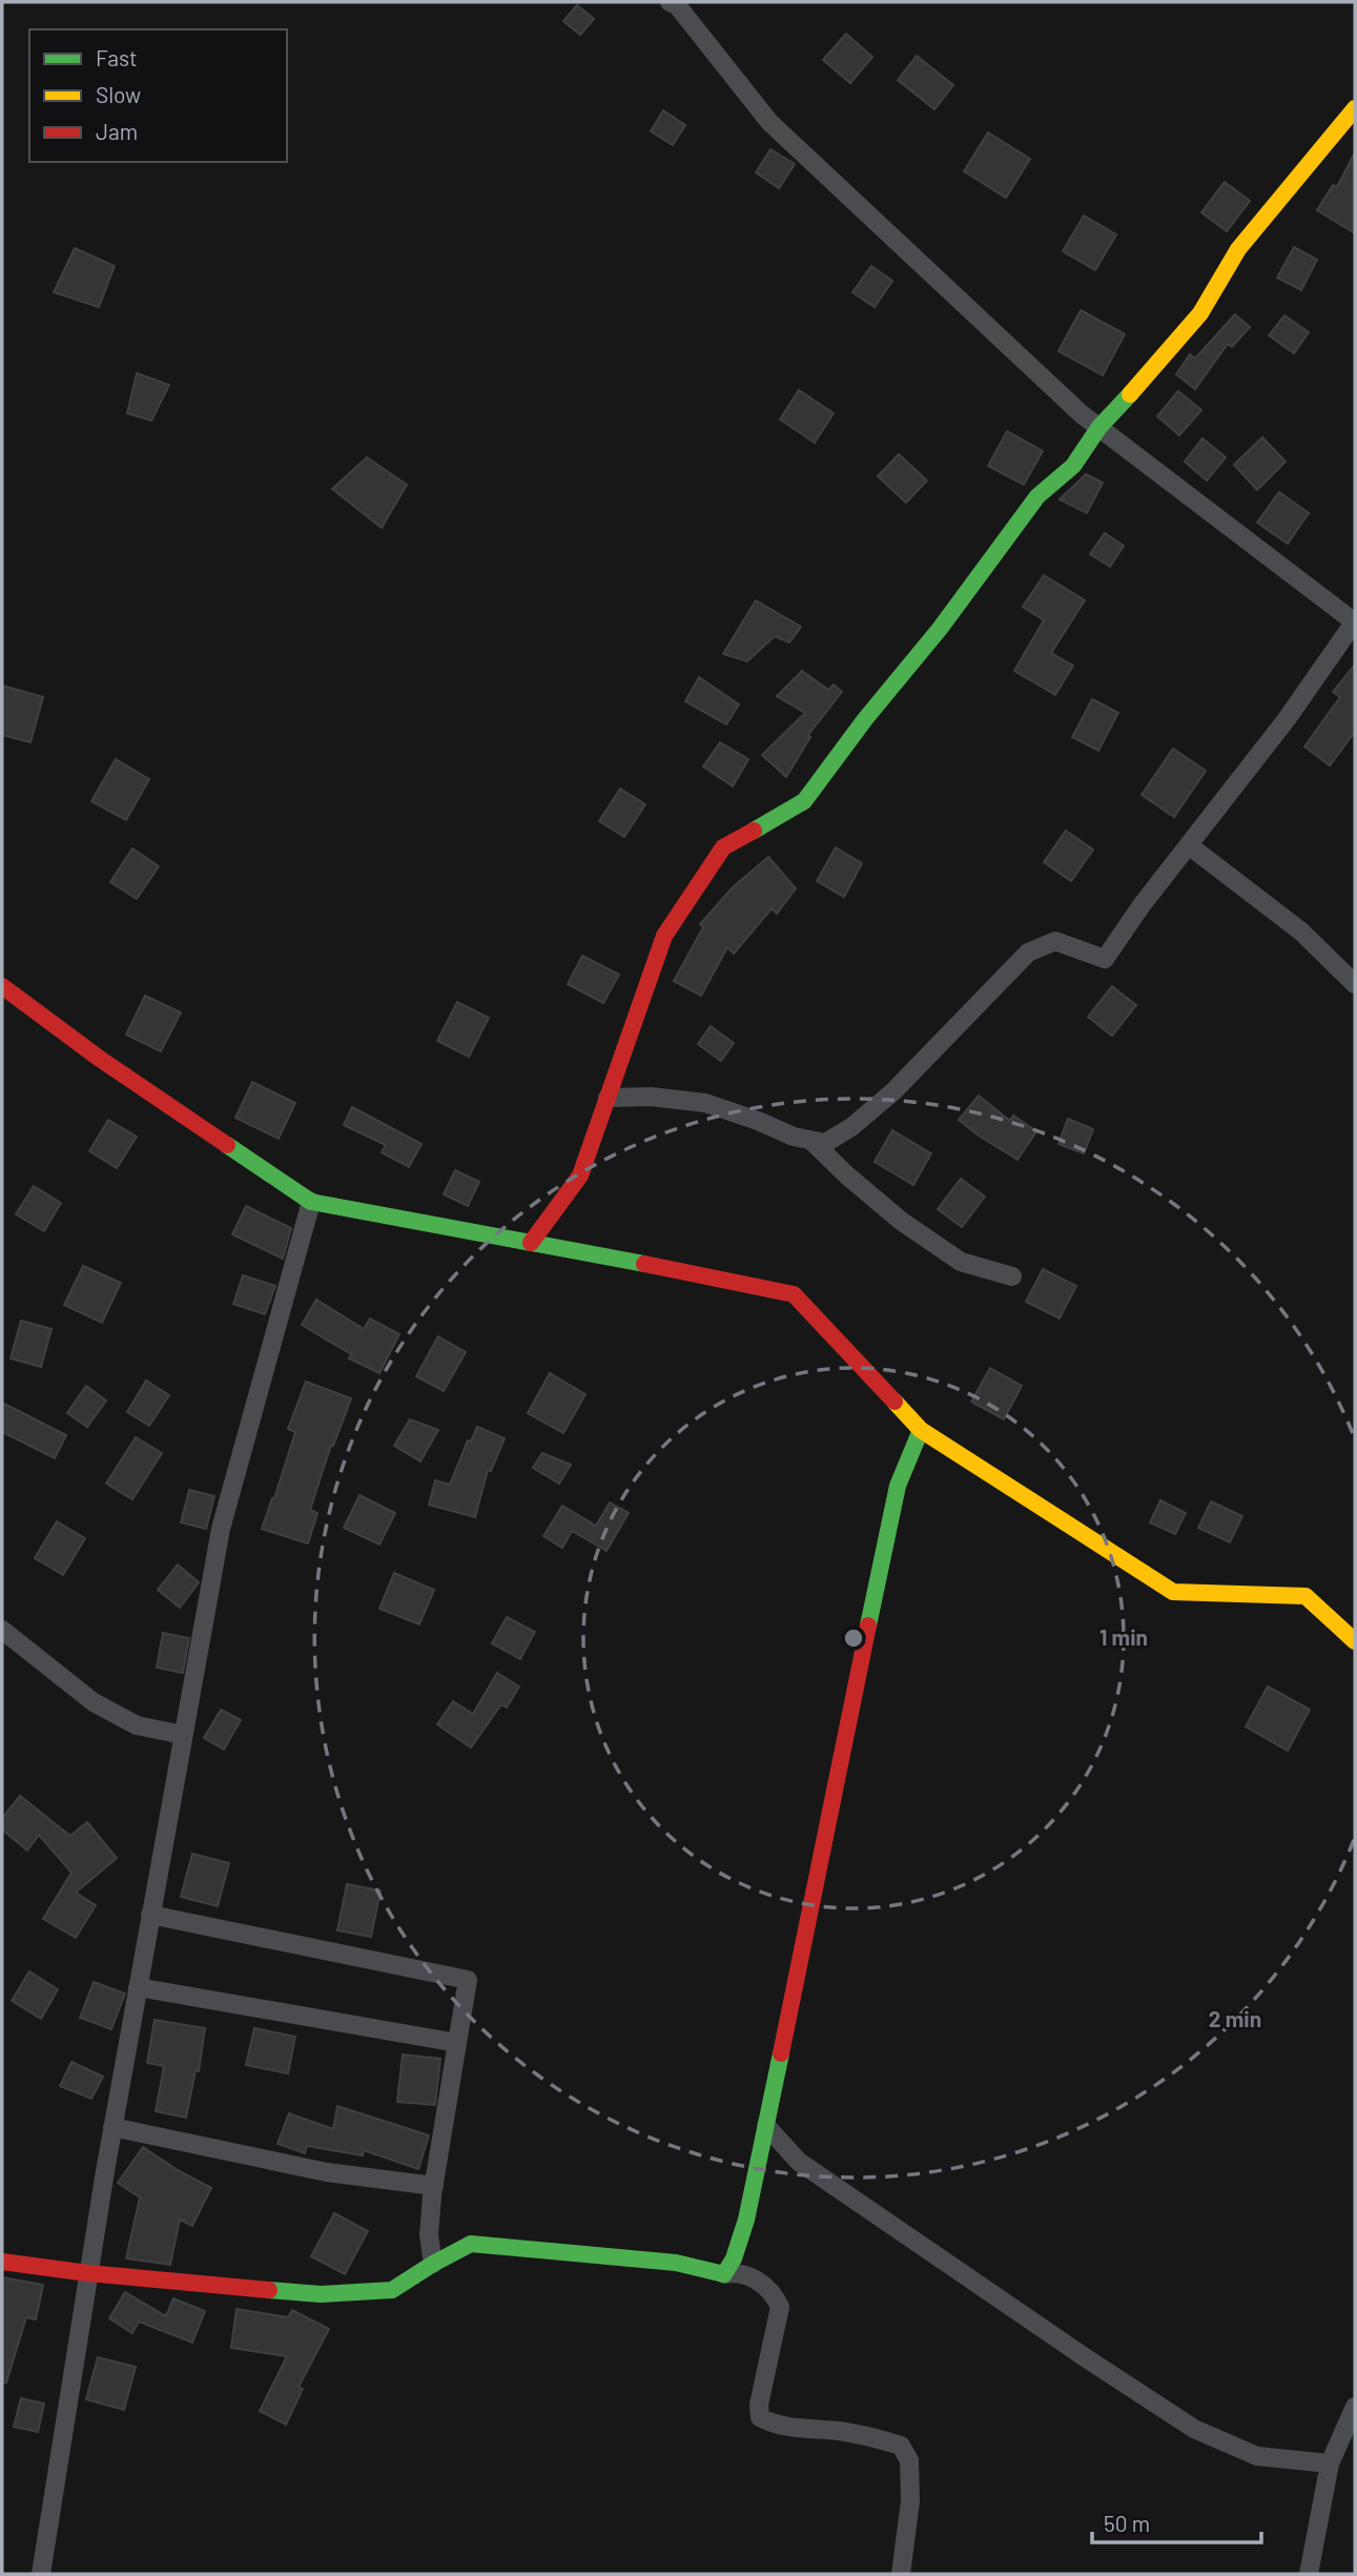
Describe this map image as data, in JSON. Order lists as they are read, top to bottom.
{
  "legend": ["Fast", "Slow", "Jam"],
  "scale_bar": "50 m",
  "rings": ["1 min", "2 min"]
}
